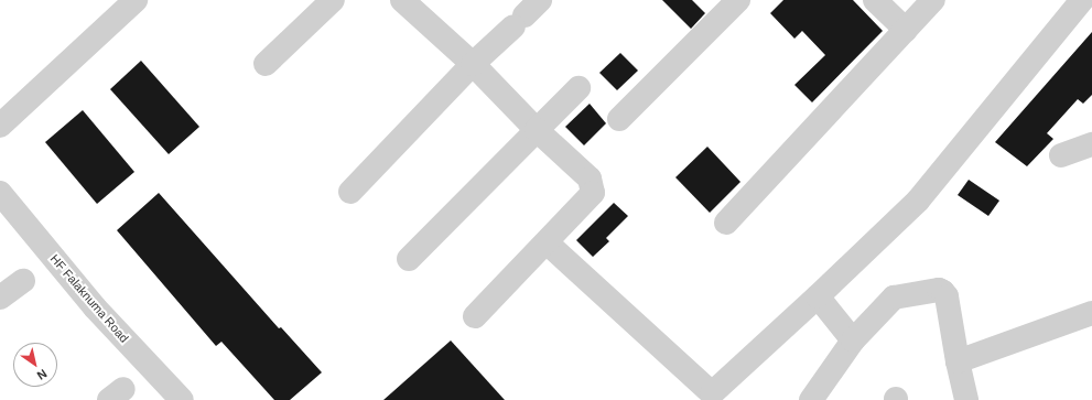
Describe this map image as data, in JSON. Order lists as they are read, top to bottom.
{
  "streets": {
    "street": ["HF Falaknuma Road"]
  },
  "north": "bottom right"
}
